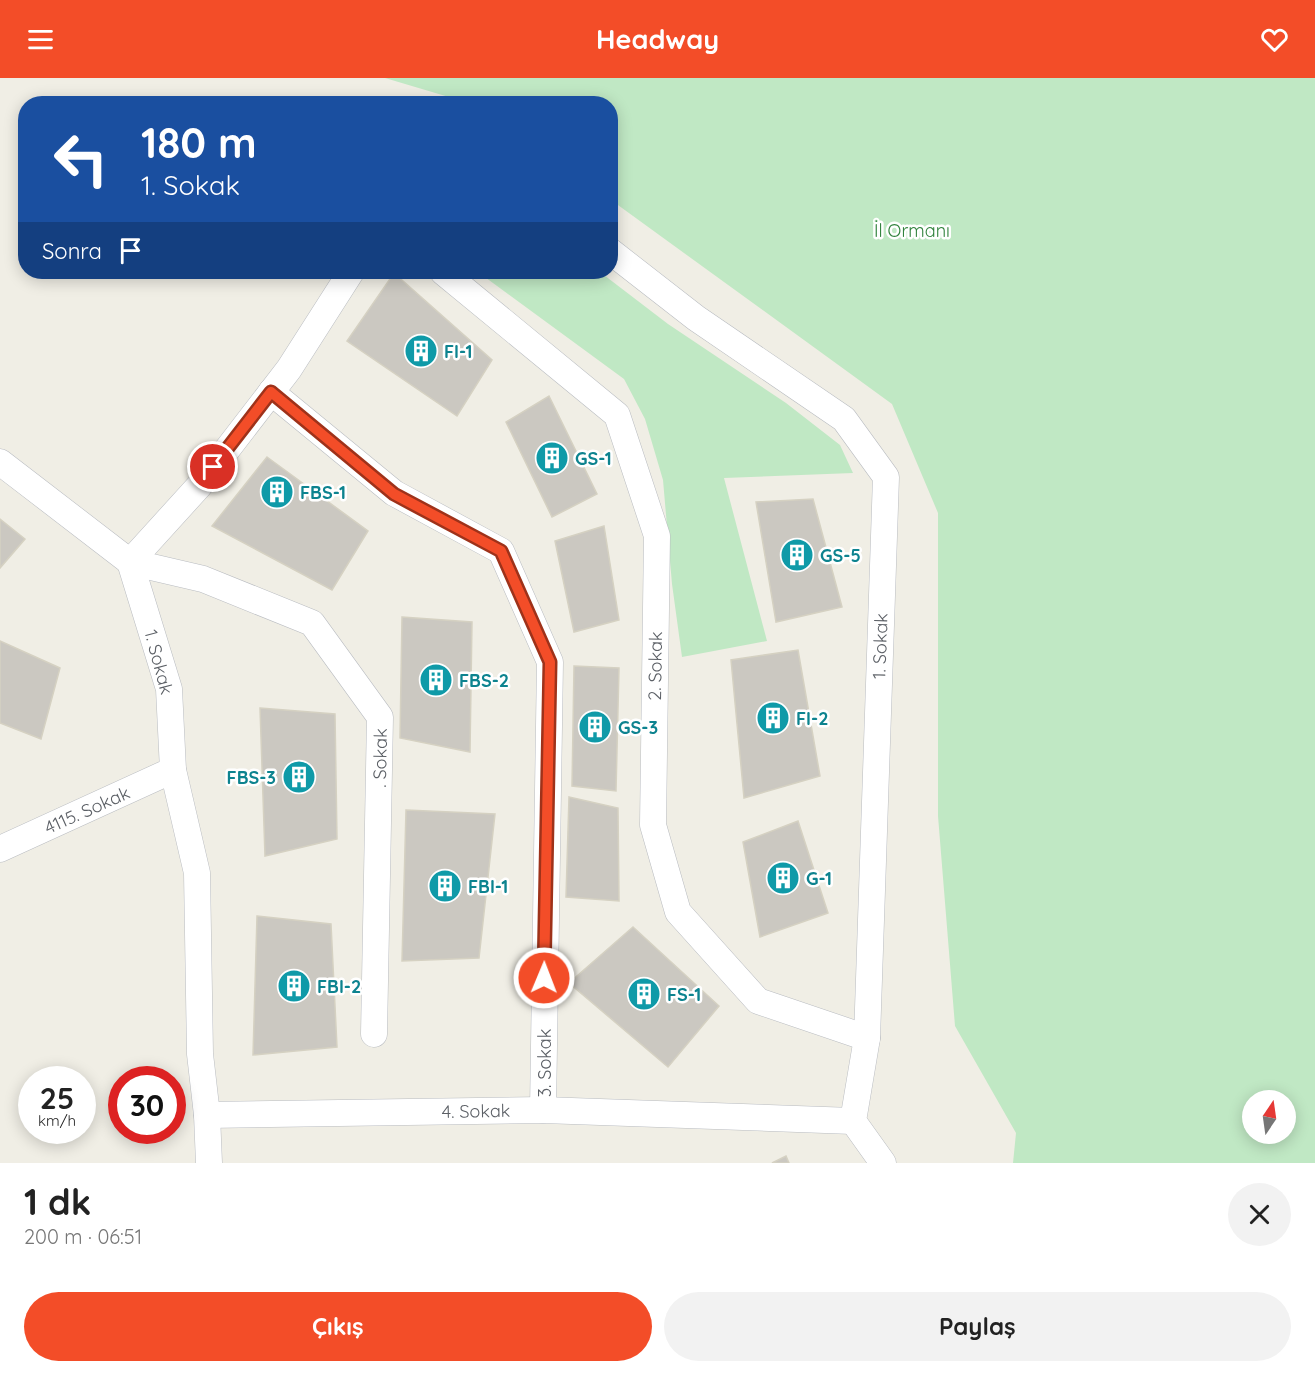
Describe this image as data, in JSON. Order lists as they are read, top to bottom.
{
  "streets": {
    "street": [
      "1. Sokak",
      "2. Sokak",
      ". Sokak",
      "4115. Sokak",
      "3. Sokak",
      "4. Sokak"
    ]
  },
  "crossings": [
    ["1. Sokak", "2. Sokak"],
    ["1. Sokak", ". Sokak"],
    ["1. Sokak", "4115. Sokak"],
    ["1. Sokak", "4. Sokak"],
    ["3. Sokak", "4. Sokak"]
  ],
  "parks": ["İl Ormanı"],
  "places": {
    "building": [
      "FI-1",
      "GS-1",
      "FBS-1",
      "GS-5",
      "FBS-2",
      "FI-2",
      "GS-3",
      "FBS-3",
      "G-1",
      "FBI-1",
      "FBI-2",
      "FS-1"
    ]
  },
  "north": "top",
  "page": {
    "header": "Headway",
    "turn": ["180 m", "1. Sokak"],
    "then": "Sonra",
    "speed": "25 km/h",
    "limit": "30",
    "heading": ["1 dk", "200 m · 06:51"],
    "buttons": ["Çıkış", "Paylaş"]
  }
}
